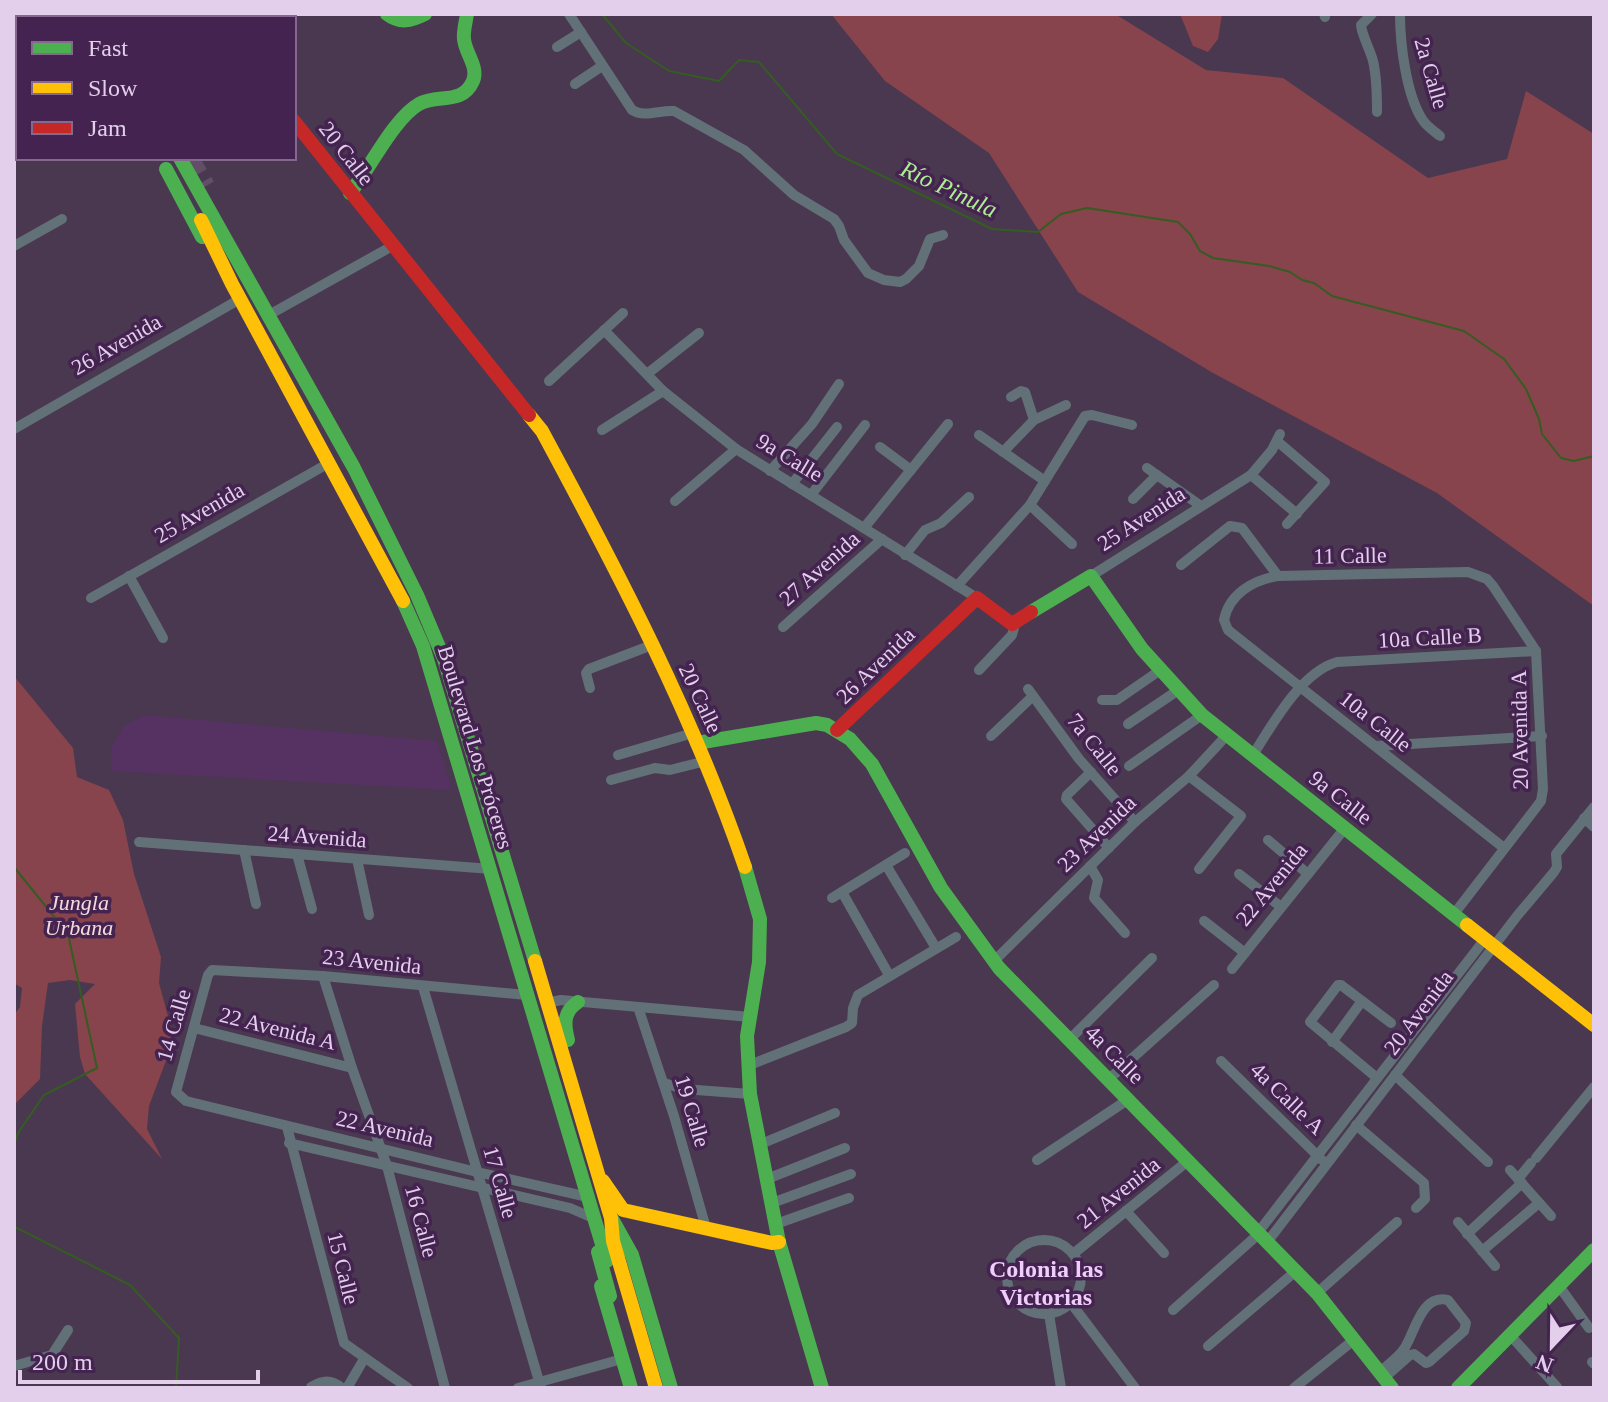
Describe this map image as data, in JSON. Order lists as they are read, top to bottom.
{
  "streets": {
    "main road": [
      "20 Calle",
      "26 Avenida",
      "9a Calle",
      "25 Avenida",
      "Boulevard Los Próceres",
      "4a Calle"
    ],
    "street": [
      "2a Calle",
      "11 Calle",
      "27 Avenida",
      "10a Calle B",
      "10a Calle",
      "20 Avenida A",
      "7a Calle",
      "23 Avenida",
      "24 Avenida",
      "22 Avenida",
      "20 Avenida",
      "14 Calle",
      "22 Avenida A",
      "4a Calle A",
      "19 Calle",
      "17 Calle",
      "21 Avenida",
      "16 Calle",
      "15 Calle"
    ]
  },
  "crossings": [
    ["20 Calle", "26 Avenida"],
    ["26 Avenida", "9a Calle"],
    ["26 Avenida", "Boulevard Los Próceres"],
    ["26 Avenida", "4a Calle"],
    ["9a Calle", "25 Avenida"],
    ["9a Calle", "27 Avenida"],
    ["9a Calle", "20 Avenida A"],
    ["9a Calle", "23 Avenida"],
    ["9a Calle", "22 Avenida"],
    ["9a Calle", "20 Avenida"],
    ["25 Avenida", "Boulevard Los Próceres"],
    ["11 Calle", "10a Calle"],
    ["11 Calle", "20 Avenida A"],
    ["10a Calle B", "10a Calle"],
    ["10a Calle B", "20 Avenida A"],
    ["10a Calle", "20 Avenida A"],
    ["7a Calle", "23 Avenida"],
    ["Boulevard Los Próceres", "23 Avenida"],
    ["Boulevard Los Próceres", "24 Avenida"],
    ["Boulevard Los Próceres", "22 Avenida"],
    ["23 Avenida", "14 Calle"],
    ["23 Avenida", "4a Calle"],
    ["23 Avenida", "17 Calle"],
    ["23 Avenida", "16 Calle"],
    ["22 Avenida", "14 Calle"],
    ["22 Avenida", "17 Calle"],
    ["22 Avenida", "16 Calle"],
    ["22 Avenida", "15 Calle"],
    ["20 Avenida", "4a Calle"],
    ["20 Avenida", "4a Calle A"],
    ["14 Calle", "22 Avenida A"],
    ["22 Avenida A", "16 Calle"],
    ["4a Calle", "21 Avenida"]
  ],
  "districts": ["Colonia las Victorias"],
  "water": ["Río Pinula"],
  "parks": ["Jungla Urbana"],
  "legend": ["Fast", "Slow", "Jam"],
  "scale_bar": "200 m",
  "north": "bottom"
}
